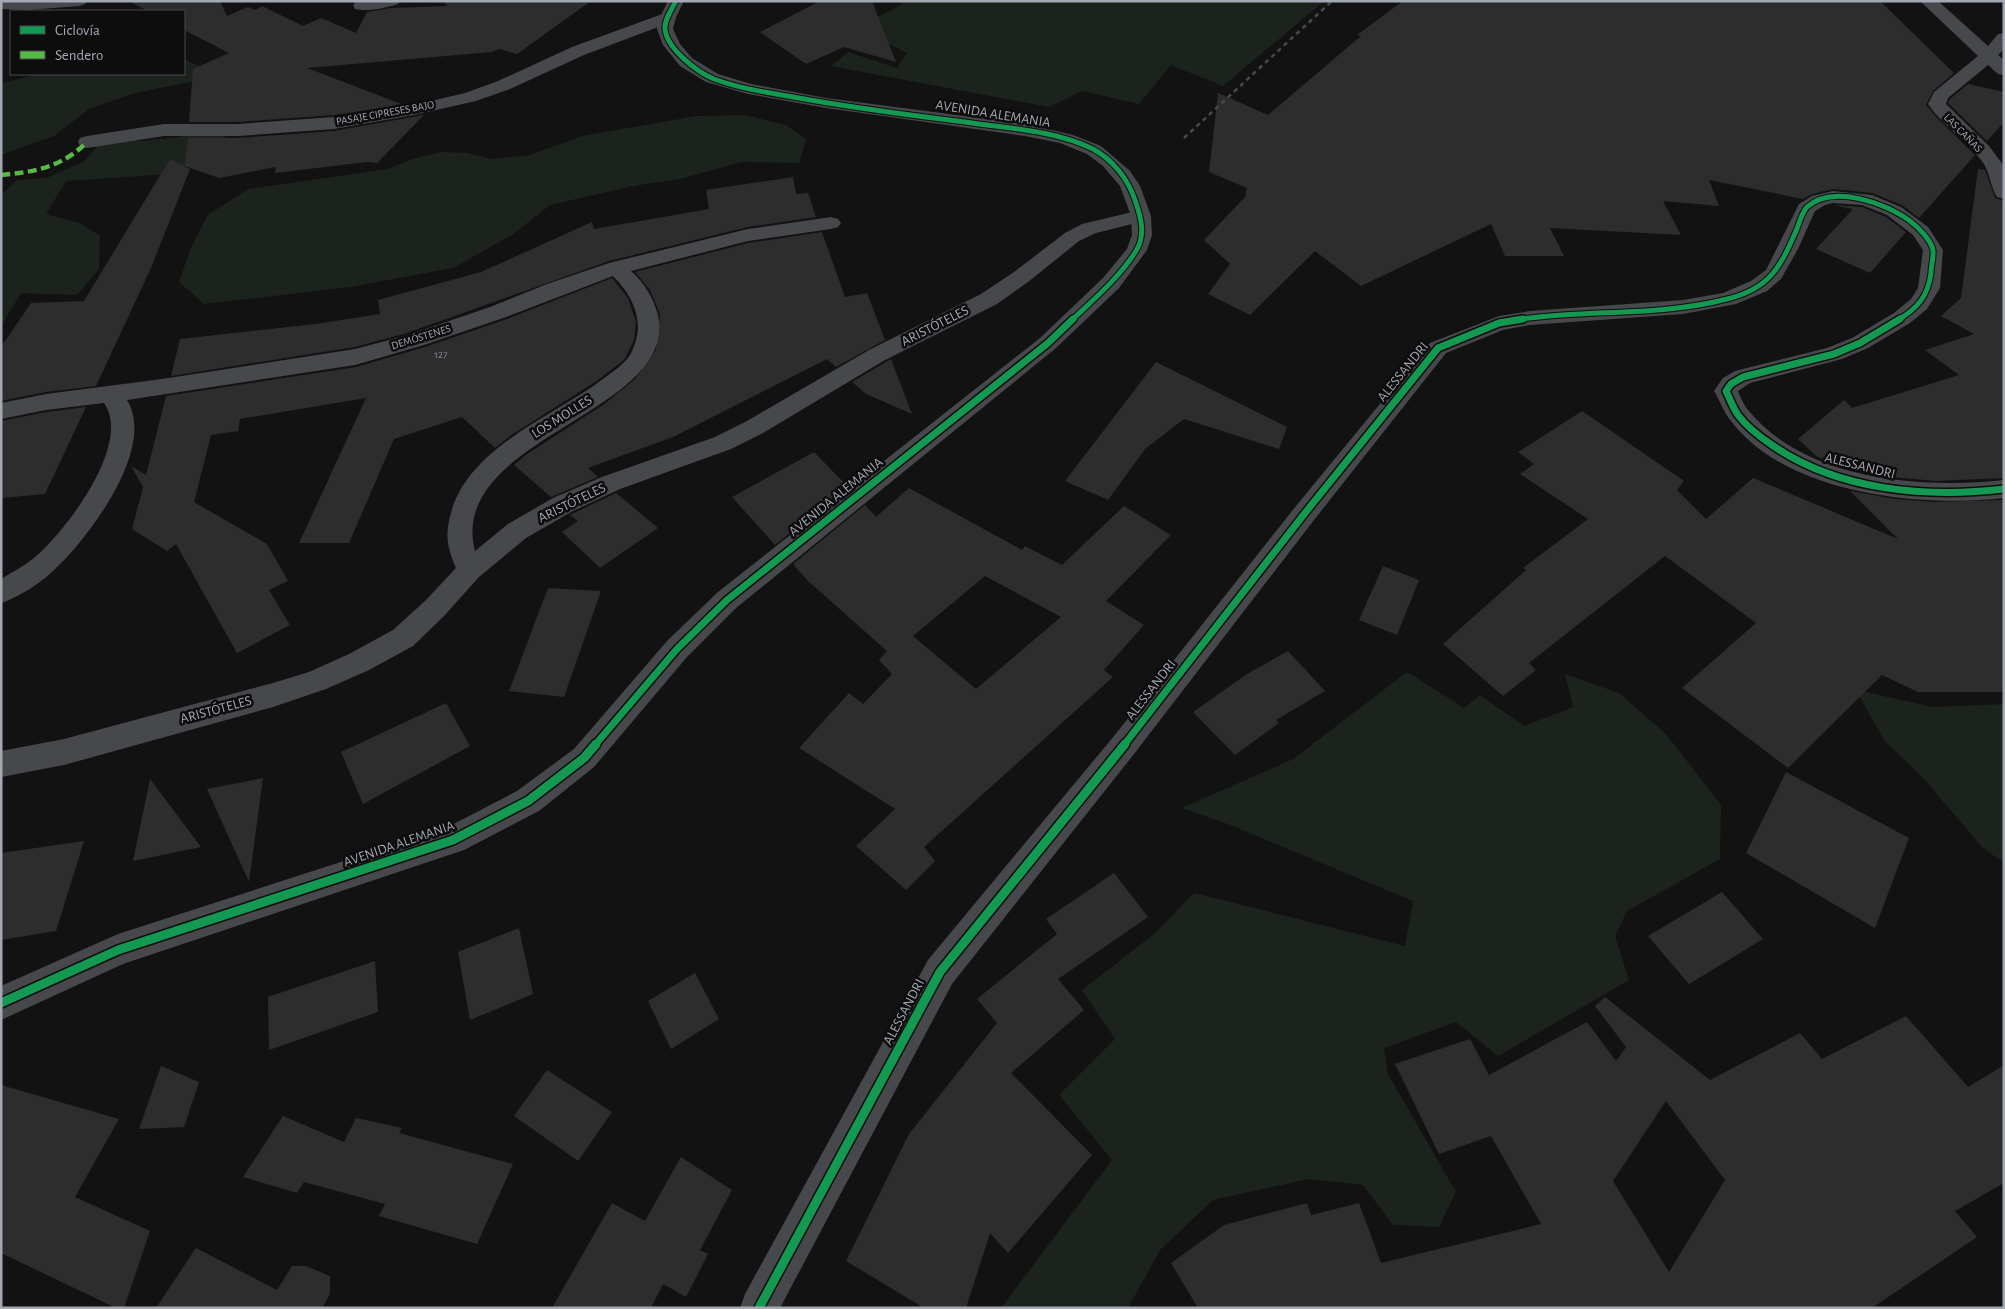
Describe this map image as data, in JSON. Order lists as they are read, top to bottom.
{
  "streets": {
    "street": [
      "PASAJE CIPRESES BAJO",
      "AVENIDA ALEMANIA",
      "LAS CAÑAS",
      "ARISTÓTELES",
      "DEMÓSTENES",
      "ALESSANDRI",
      "LOS MOLLES"
    ]
  },
  "crossings": [
    ["PASAJE CIPRESES BAJO", "AVENIDA ALEMANIA"],
    ["AVENIDA ALEMANIA", "ARISTÓTELES"],
    ["ARISTÓTELES", "LOS MOLLES"],
    ["DEMÓSTENES", "LOS MOLLES"]
  ],
  "house_numbers": ["127"],
  "legend": ["Ciclovía", "Sendero"]
}
